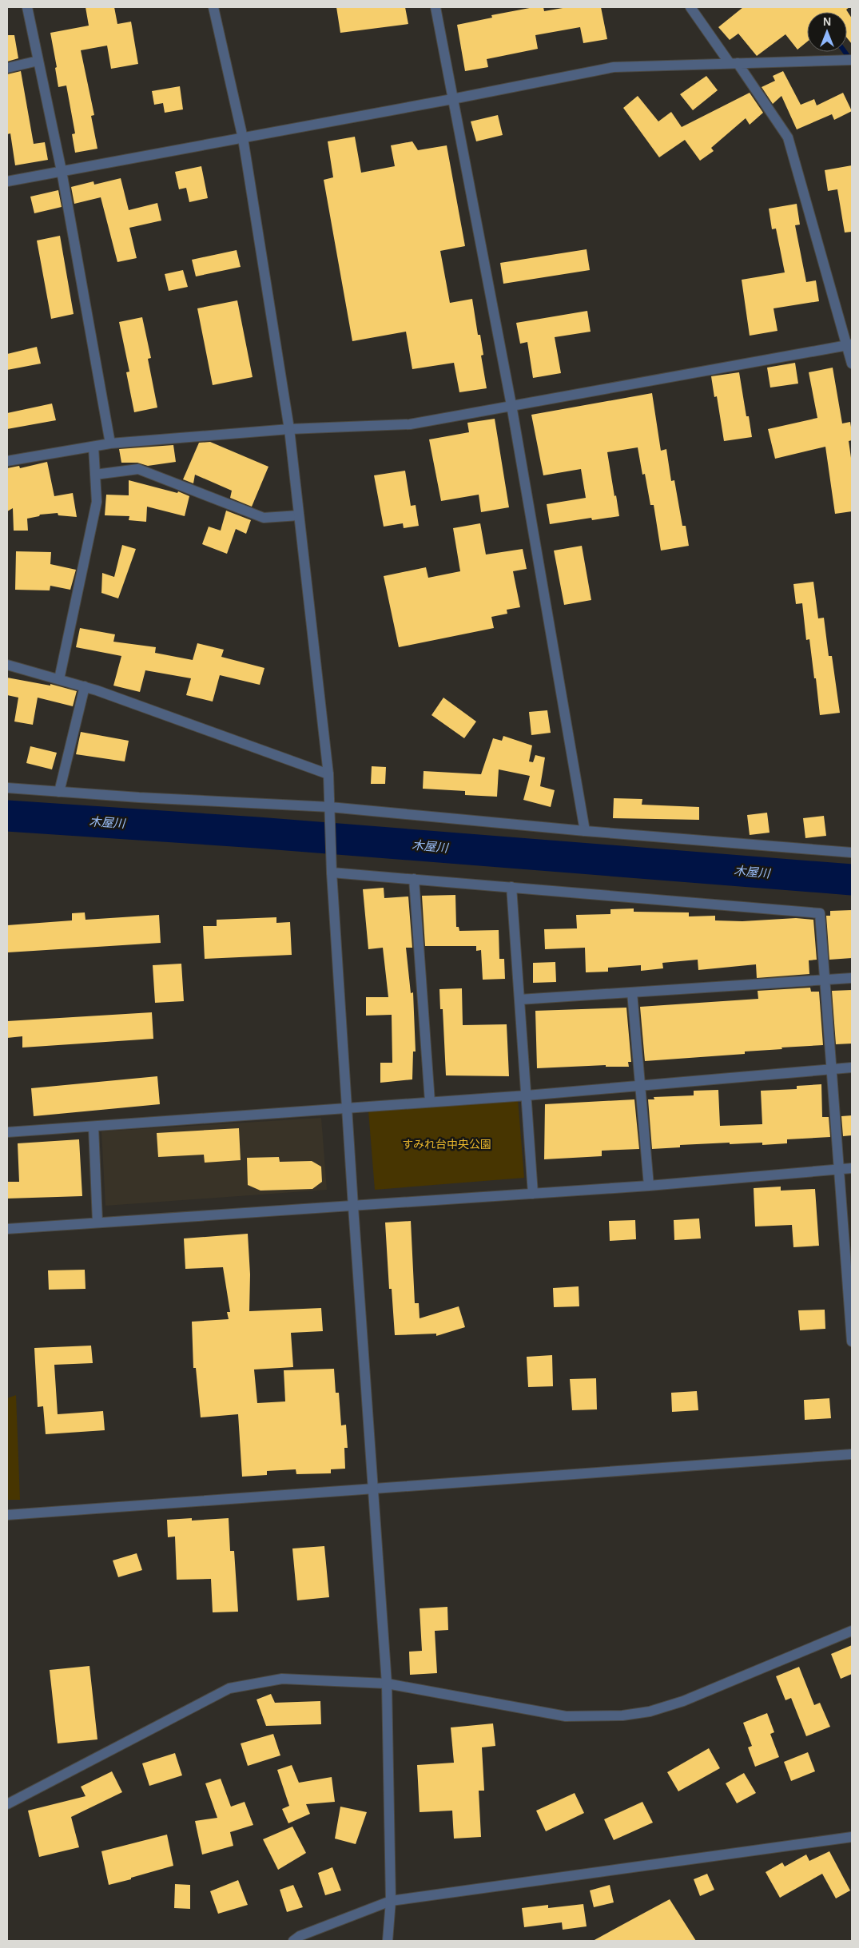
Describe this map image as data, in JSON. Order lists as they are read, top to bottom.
{
  "water": ["木屋川"],
  "parks": ["すみれ台中央公園"],
  "north": "top"
}
